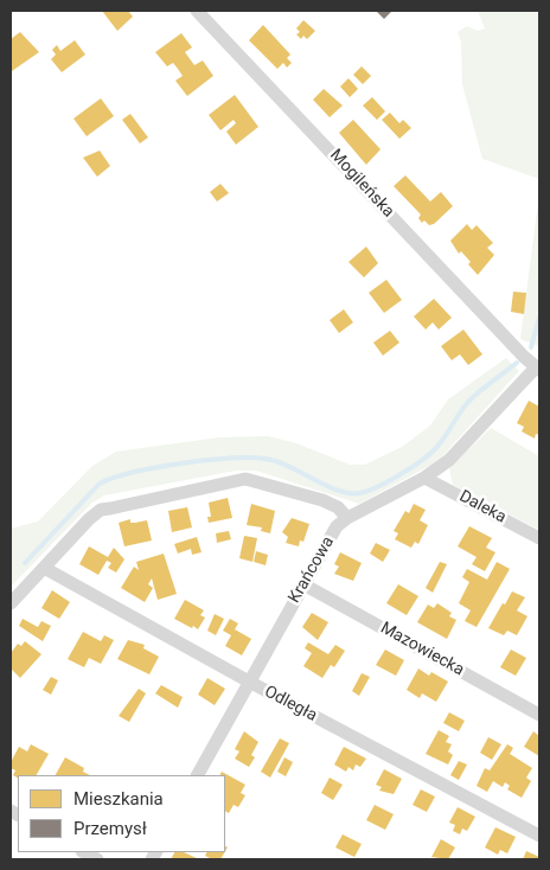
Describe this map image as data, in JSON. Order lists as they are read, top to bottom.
{
  "streets": {
    "street": [
      "Mogileńska",
      "Daleka",
      "Krańcowa",
      "Mazowiecka",
      "Odległa"
    ]
  },
  "crossings": [
    ["Mogileńska", "Krańcowa"],
    ["Daleka", "Krańcowa"],
    ["Krańcowa", "Mazowiecka"],
    ["Krańcowa", "Odległa"]
  ],
  "legend": ["Mieszkania", "Przemysł"]
}
